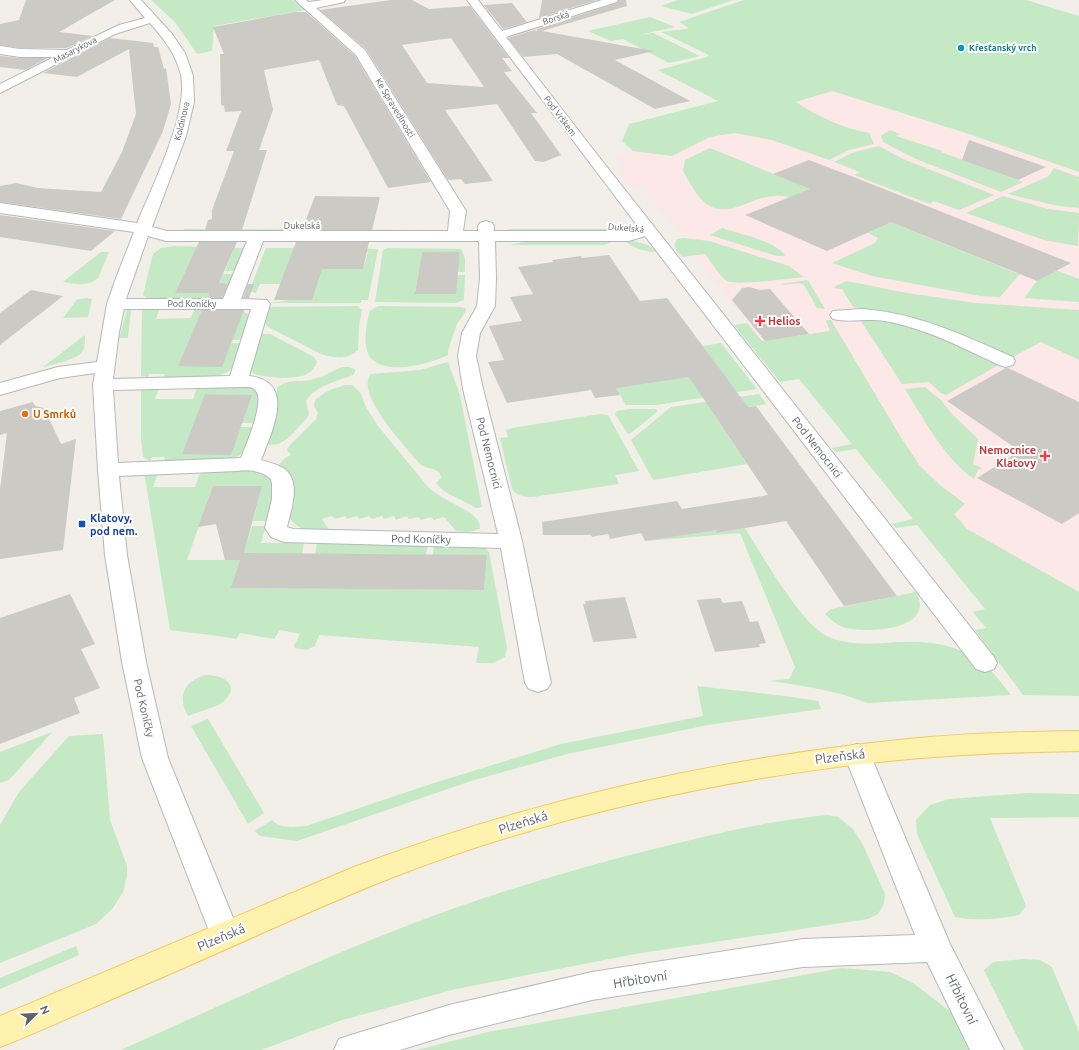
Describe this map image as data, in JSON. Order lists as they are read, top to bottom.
{
  "streets": {
    "main road": ["Plzeňská"],
    "street": [
      "Borská",
      "Masarykova",
      "Ke Spravedlnosti",
      "Pod Vrškem",
      "Koldinova",
      "Dukelská",
      "Pod Koníčky",
      "Pod Nemocnicí",
      "Hřbitovní"
    ]
  },
  "crossings": [
    ["Borská", "Pod Vrškem"],
    ["Masarykova", "Koldinova"],
    ["Ke Spravedlnosti", "Dukelská"],
    ["Pod Vrškem", "Dukelská"],
    ["Pod Vrškem", "Pod Nemocnicí"],
    ["Koldinova", "Dukelská"],
    ["Koldinova", "Pod Koníčky"],
    ["Dukelská", "Pod Koníčky"],
    ["Dukelská", "Pod Nemocnicí"],
    ["Pod Koníčky", "Pod Nemocnicí"],
    ["Pod Koníčky", "Plzeňská"],
    ["Plzeňská", "Hřbitovní"]
  ],
  "places": {
    "other": ["Křesťanský vrch", "U Smrků"],
    "health": ["Helios", "Nemocnice Klatovy"],
    "transit": ["Klatovy, pod nem."]
  },
  "north": "top right"
}
